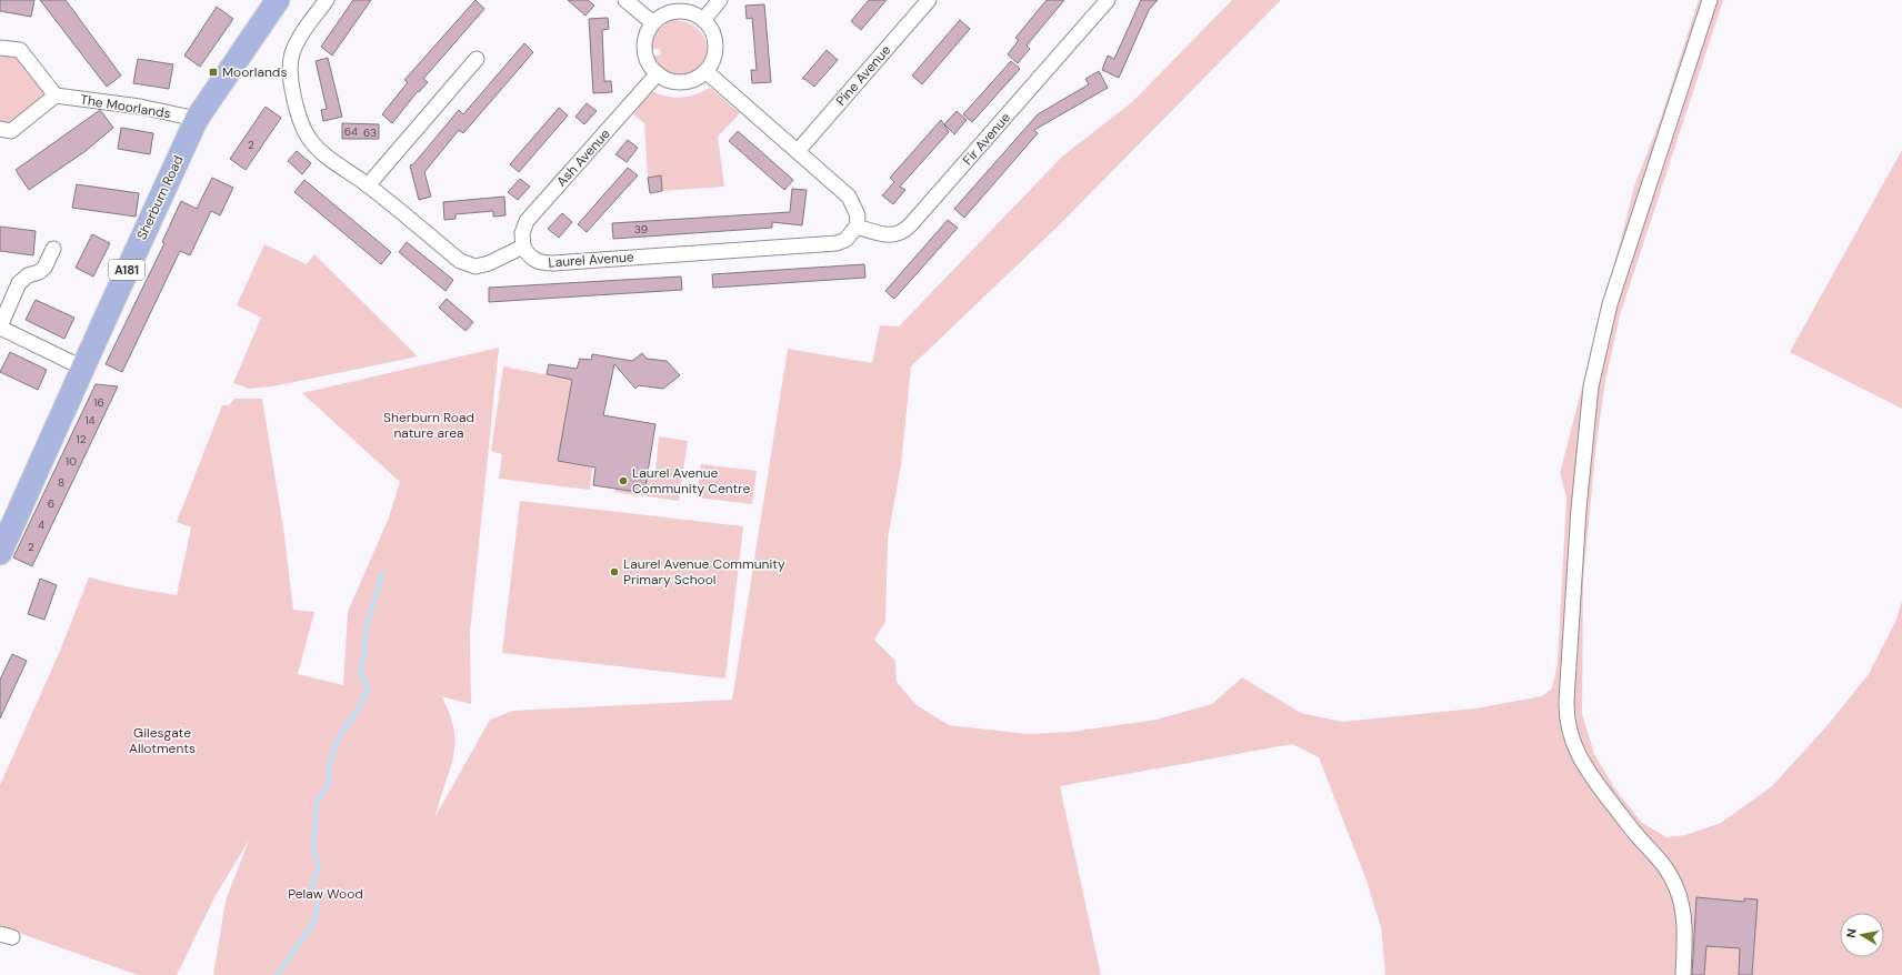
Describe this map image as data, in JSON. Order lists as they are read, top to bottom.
{
  "streets": {
    "main road": ["Sherburn Road", "A181"],
    "street": [
      "Pine Avenue",
      "The Moorlands",
      "Fir Avenue",
      "Ash Avenue",
      "Laurel Avenue"
    ]
  },
  "crossings": [
    ["The Moorlands", "Sherburn Road"],
    ["Fir Avenue", "Laurel Avenue"],
    ["Ash Avenue", "Laurel Avenue"]
  ],
  "parks": ["Sherburn Road nature area", "Gilesgate Allotments", "Pelaw Wood"],
  "places": {
    "transit": ["Moorlands"],
    "other": ["Laurel Avenue Community Centre", "Laurel Avenue Community Primary School"]
  },
  "house_numbers": [
    "64",
    "63",
    "2",
    "39",
    "16",
    "14",
    "12",
    "10",
    "8",
    "6",
    "4",
    "2"
  ],
  "north": "left"
}
